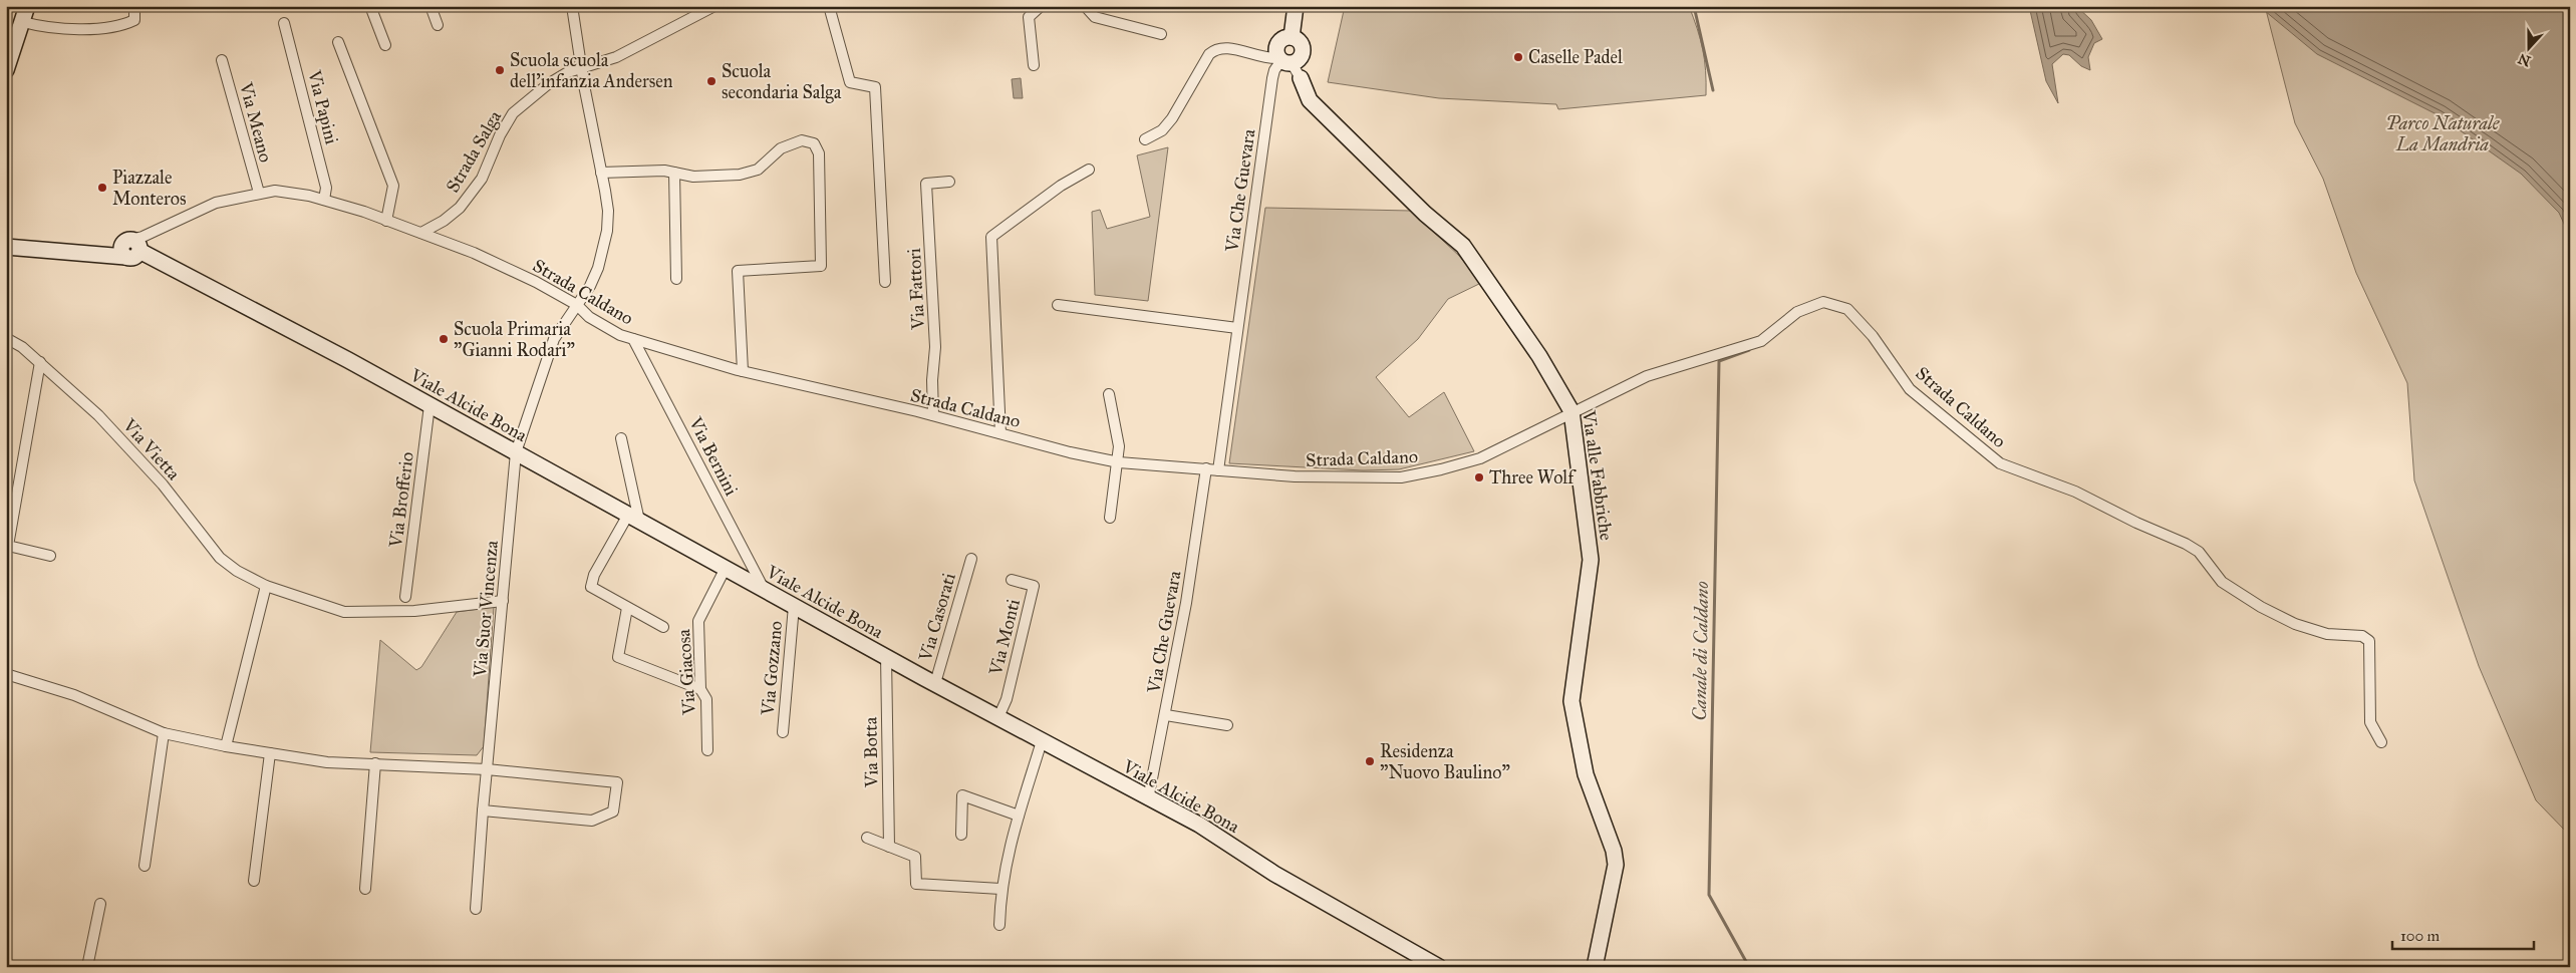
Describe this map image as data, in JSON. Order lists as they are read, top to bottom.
{
  "streets": {
    "street": [
      "Via Papini",
      "Via Meano",
      "Strada Salga",
      "Via Che Guevara",
      "Via Fattori",
      "Strada Caldano",
      "Viale Alcide Bona",
      "Via Vietta",
      "Via Bernini",
      "Via alle Fabbriche",
      "Via Brofferio",
      "Via Suor Vincenza",
      "Via Casorati",
      "Via Monti",
      "Via Gozzano",
      "Via Giacosa",
      "Via Botta"
    ]
  },
  "crossings": [
    ["Via Papini", "Strada Caldano"],
    ["Via Meano", "Strada Caldano"],
    ["Strada Salga", "Strada Caldano"],
    ["Strada Salga", "Via Suor Vincenza"],
    ["Via Che Guevara", "Strada Caldano"],
    ["Via Che Guevara", "Viale Alcide Bona"],
    ["Via Fattori", "Strada Caldano"],
    ["Strada Caldano", "Viale Alcide Bona"],
    ["Strada Caldano", "Via Bernini"],
    ["Strada Caldano", "Via alle Fabbriche"],
    ["Strada Caldano", "Via Suor Vincenza"],
    ["Viale Alcide Bona", "Via Bernini"],
    ["Viale Alcide Bona", "Via Brofferio"],
    ["Viale Alcide Bona", "Via Suor Vincenza"],
    ["Viale Alcide Bona", "Via Casorati"],
    ["Viale Alcide Bona", "Via Monti"],
    ["Viale Alcide Bona", "Via Gozzano"],
    ["Viale Alcide Bona", "Via Giacosa"],
    ["Viale Alcide Bona", "Via Botta"],
    ["Via Vietta", "Via Suor Vincenza"]
  ],
  "water": ["Canale di Caldano"],
  "parks": ["Parco Naturale La Mandria"],
  "places": [
    "Caselle Padel",
    "Scuola scuola dell'infanzia Andersen",
    "Scuola secondaria Salga",
    "Piazzale Monteros",
    "Scuola Primaria \"Gianni Rodari\"",
    "Three Wolf",
    "Residenza \"Nuovo Baulino\""
  ],
  "scale_bar": "100 m",
  "north": "bottom"
}
